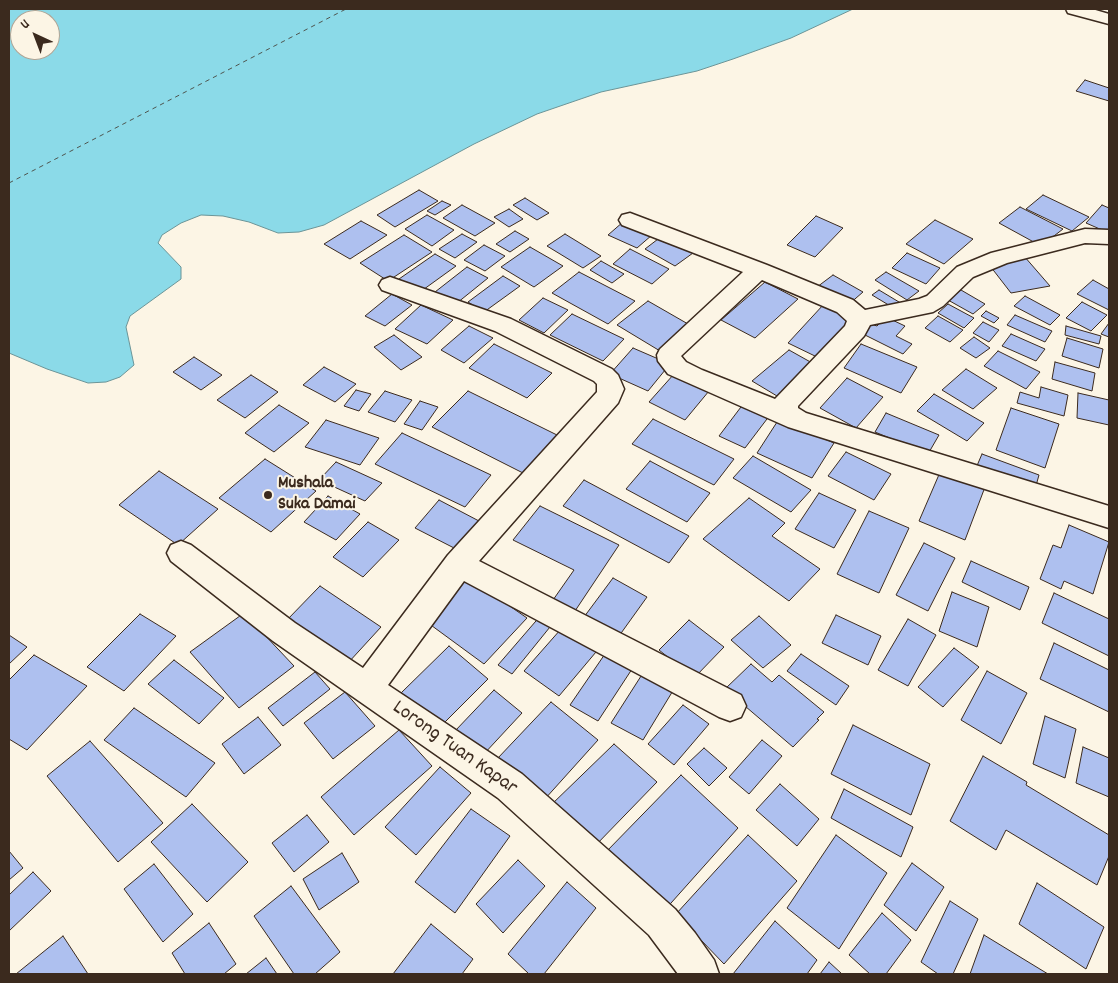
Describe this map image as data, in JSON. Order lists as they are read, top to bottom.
{
  "streets": {
    "street": ["Lorong Tuan Kapar"]
  },
  "places": ["Mushala Suka Damai"],
  "north": "top left"
}
